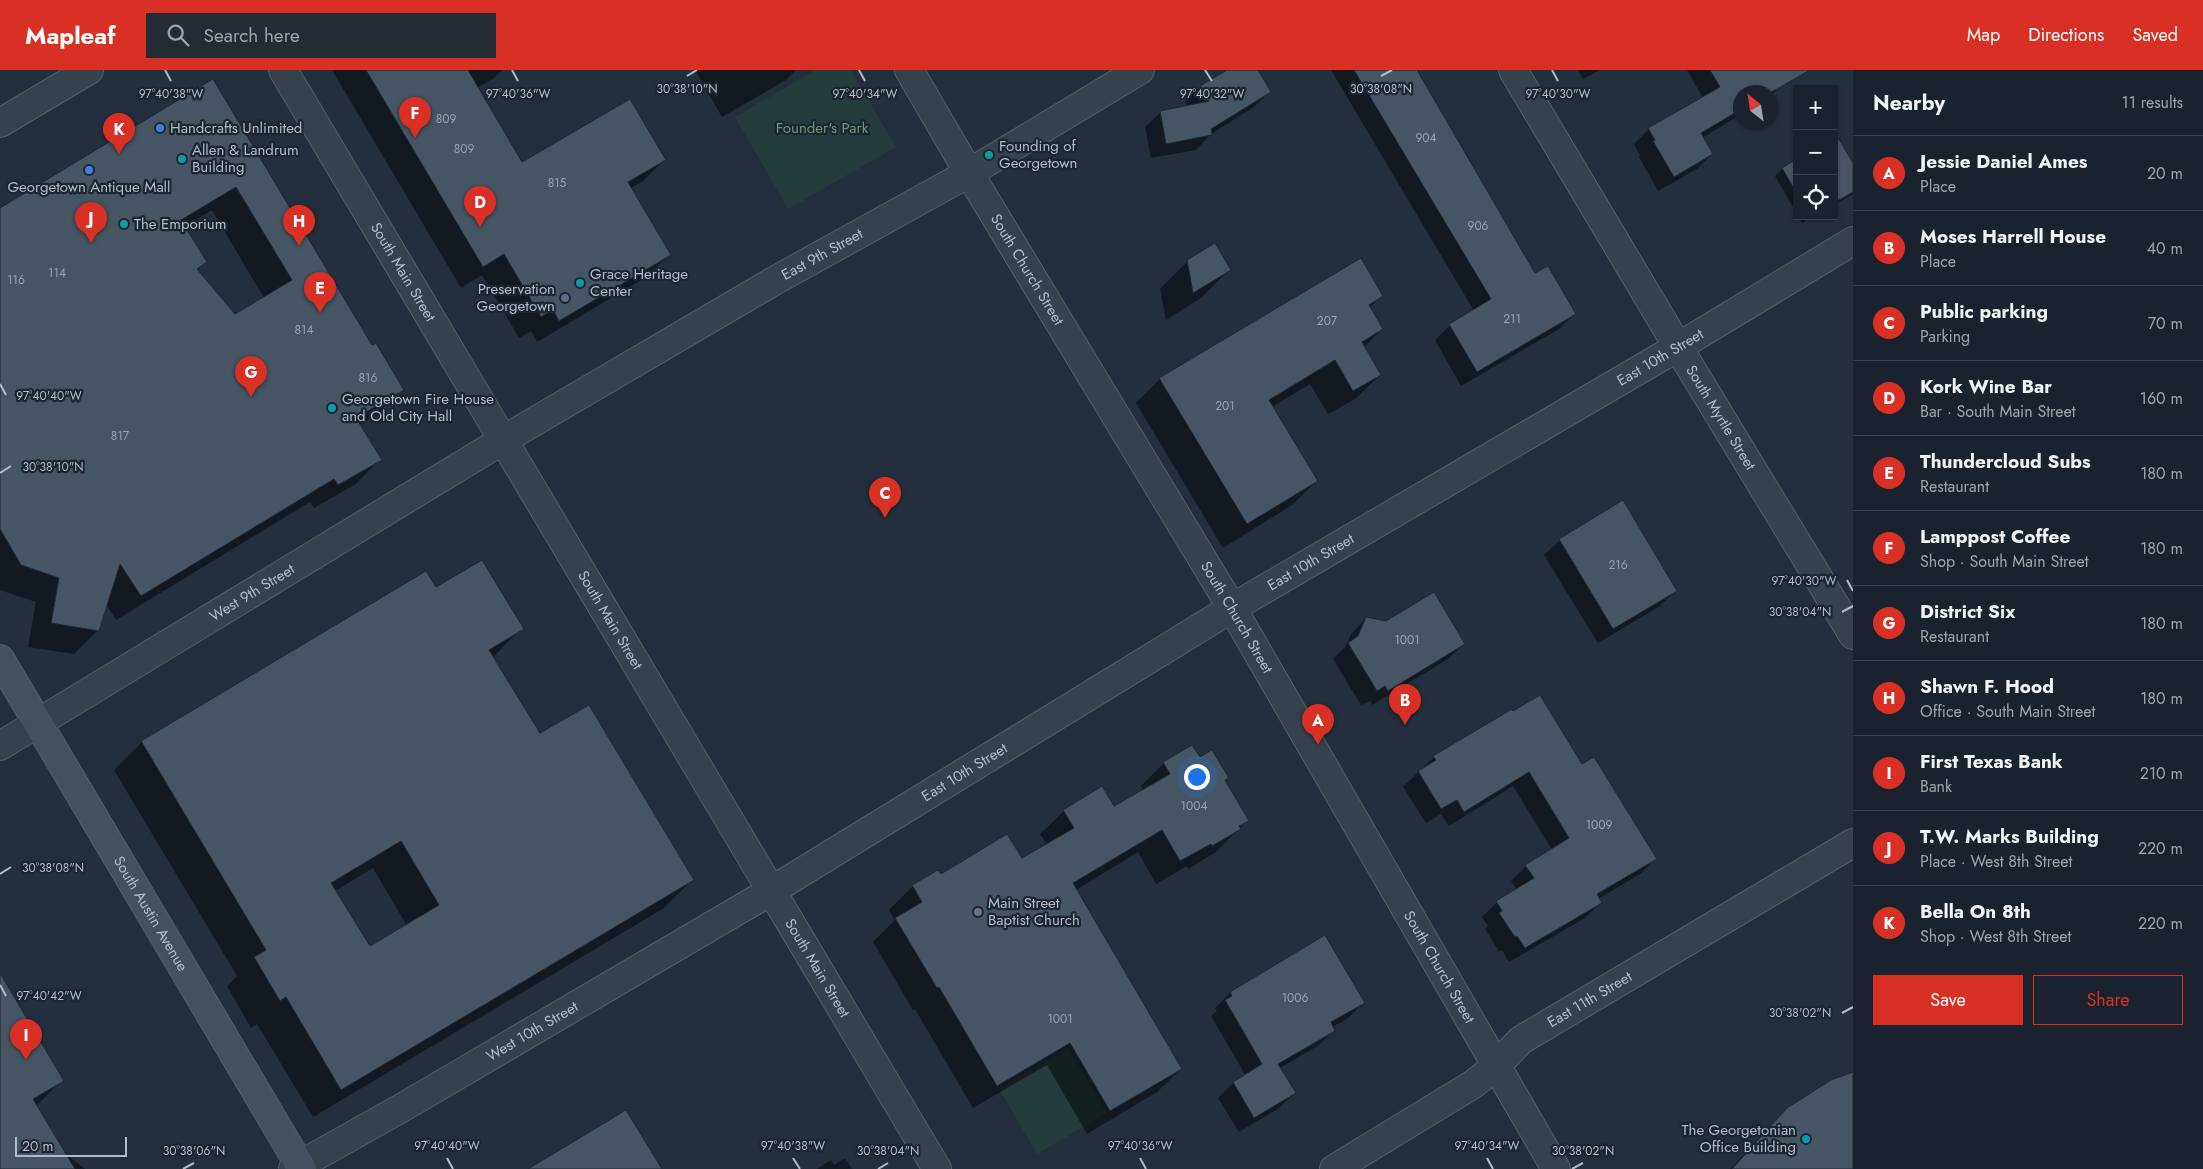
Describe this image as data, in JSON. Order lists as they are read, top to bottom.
{
  "streets": {
    "main road": ["South Austin Avenue"],
    "street": [
      "East 9th Street",
      "South Church Street",
      "South Main Street",
      "East 10th Street",
      "South Myrtle Street",
      "West 9th Street",
      "East 11th Street",
      "West 10th Street"
    ]
  },
  "crossings": [
    ["East 9th Street", "South Church Street"],
    ["East 9th Street", "South Main Street"],
    ["East 9th Street", "West 9th Street"],
    ["South Church Street", "East 10th Street"],
    ["South Church Street", "East 11th Street"],
    ["South Main Street", "East 10th Street"],
    ["South Main Street", "West 9th Street"],
    ["South Main Street", "West 10th Street"],
    ["East 10th Street", "South Myrtle Street"],
    ["East 10th Street", "West 10th Street"],
    ["West 9th Street", "South Austin Avenue"],
    ["South Austin Avenue", "West 10th Street"]
  ],
  "parks": ["Founder's Park"],
  "places": [
    "Handcrafts Unlimited",
    "Founding of Georgetown",
    "Allen & Landrum Building",
    "Georgetown Antique Mall",
    "The Emporium",
    "Grace Heritage Center",
    "Preservation Georgetown",
    "Georgetown Fire House and Old City Hall",
    "Main Street Baptist Church",
    "The Georgetonian Office Building"
  ],
  "house_numbers": [
    "809",
    "904",
    "809",
    "815",
    "906",
    "114",
    "116",
    "211",
    "207",
    "814",
    "816",
    "201",
    "817",
    "216",
    "1001",
    "1004",
    "1009",
    "1006",
    "1001"
  ],
  "scale_bar": "20 m",
  "north": "top left",
  "page": {
    "header": "Mapleaf",
    "search": "Search here",
    "nav": ["Map", "Directions", "Saved"],
    "heading": ["Nearby", "11 results"],
    "map_buttons": ["+", "−"],
    "pins": [
      "F",
      "K",
      "D",
      "J",
      "H",
      "E",
      "G",
      "C",
      "B",
      "A",
      "I"
    ],
    "list": [
      {
        "mark": "A",
        "name": "Jessie Daniel Ames",
        "note": "Place",
        "value": "20 m"
      },
      {
        "mark": "B",
        "name": "Moses Harrell House",
        "note": "Place",
        "value": "40 m"
      },
      {
        "mark": "C",
        "name": "Public parking",
        "note": "Parking",
        "value": "70 m"
      },
      {
        "mark": "D",
        "name": "Kork Wine Bar",
        "note": "Bar · South Main Street",
        "value": "160 m"
      },
      {
        "mark": "E",
        "name": "Thundercloud Subs",
        "note": "Restaurant",
        "value": "180 m"
      },
      {
        "mark": "F",
        "name": "Lamppost Coffee",
        "note": "Shop · South Main Street",
        "value": "180 m"
      },
      {
        "mark": "G",
        "name": "District Six",
        "note": "Restaurant",
        "value": "180 m"
      },
      {
        "mark": "H",
        "name": "Shawn F. Hood",
        "note": "Office · South Main Street",
        "value": "180 m"
      },
      {
        "mark": "I",
        "name": "First Texas Bank",
        "note": "Bank",
        "value": "210 m"
      },
      {
        "mark": "J",
        "name": "T.W. Marks Building",
        "note": "Place · West 8th Street",
        "value": "220 m"
      },
      {
        "mark": "K",
        "name": "Bella On 8th",
        "note": "Shop · West 8th Street",
        "value": "220 m"
      }
    ],
    "buttons": ["Save", "Share"],
    "scale": "20 m"
  },
  "coordinates": [
    "30°38'10\"N",
    "30°38'08\"N",
    "97°40'38\"W",
    "97°40'36\"W",
    "97°40'32\"W",
    "97°40'30\"W",
    "97°40'34\"W",
    "97°40'40\"W",
    "30°38'04\"N",
    "97°40'42\"W",
    "30°38'02\"N",
    "30°38'06\"N"
  ]
}
